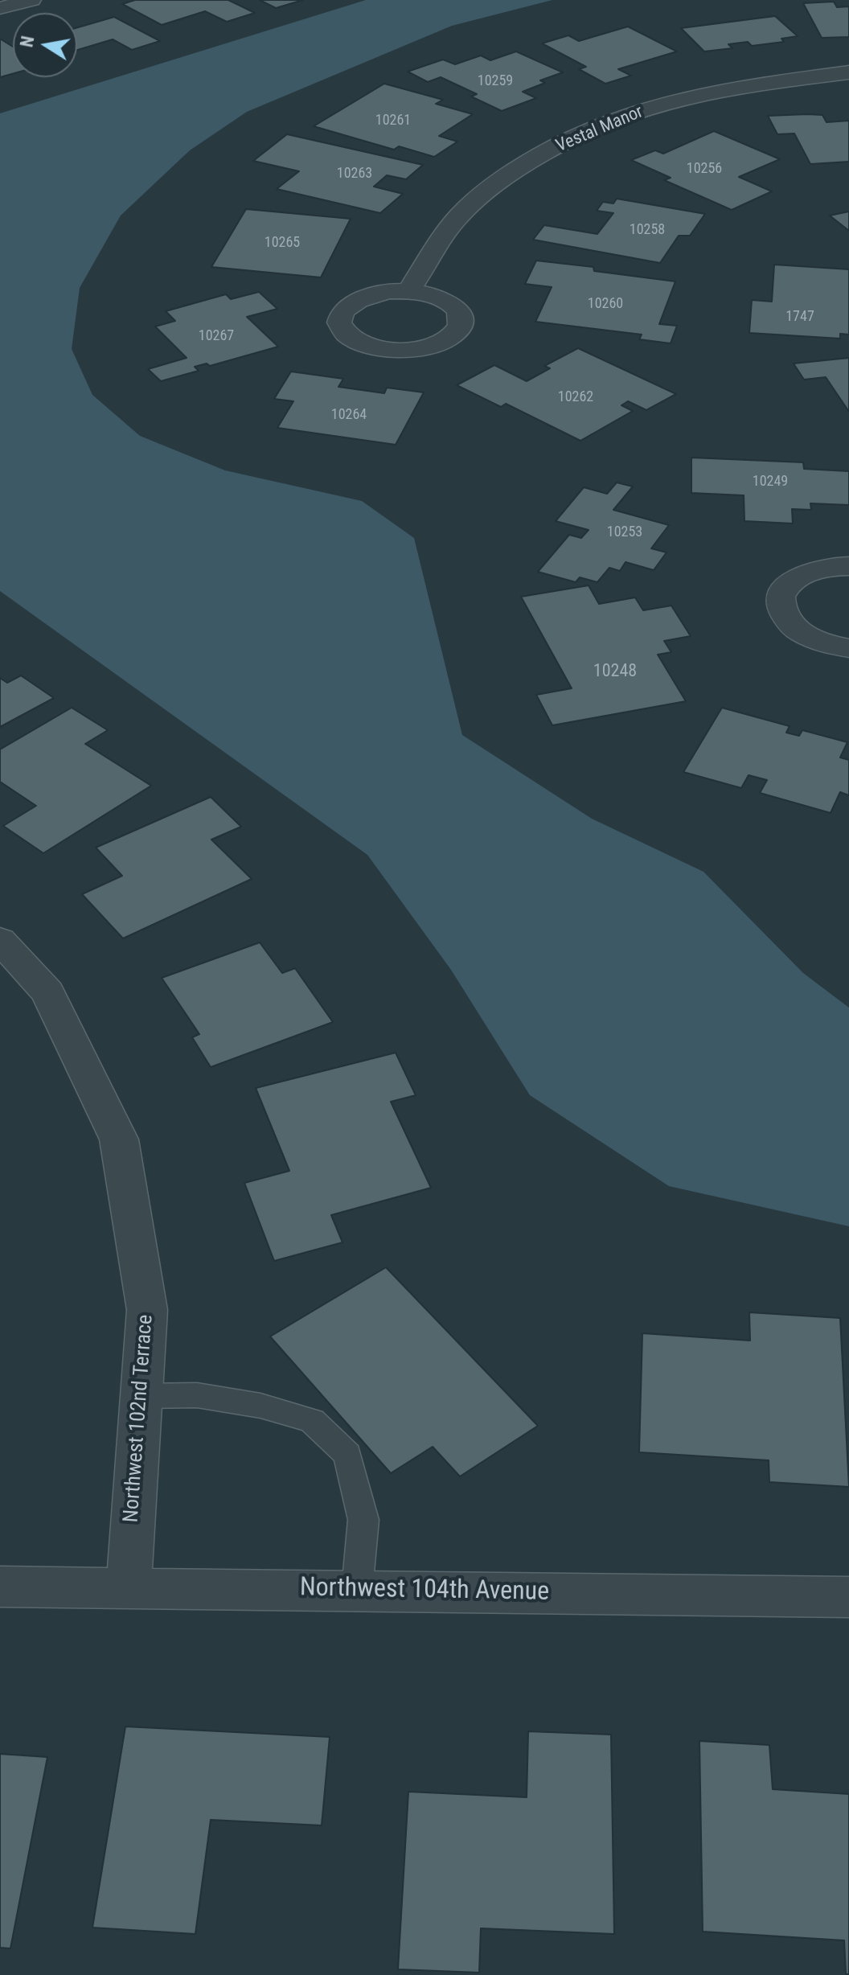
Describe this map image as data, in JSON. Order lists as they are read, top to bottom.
{
  "streets": {
    "street": ["Vestal Manor", "Northwest 102nd Terrace", "Northwest 104th Avenue"]
  },
  "crossings": [
    ["Northwest 102nd Terrace", "Northwest 104th Avenue"]
  ],
  "house_numbers": [
    "10259",
    "10261",
    "10256",
    "10263",
    "10258",
    "10265",
    "10260",
    "1747",
    "10267",
    "10262",
    "10264",
    "10249",
    "10253",
    "10248"
  ],
  "north": "left"
}
